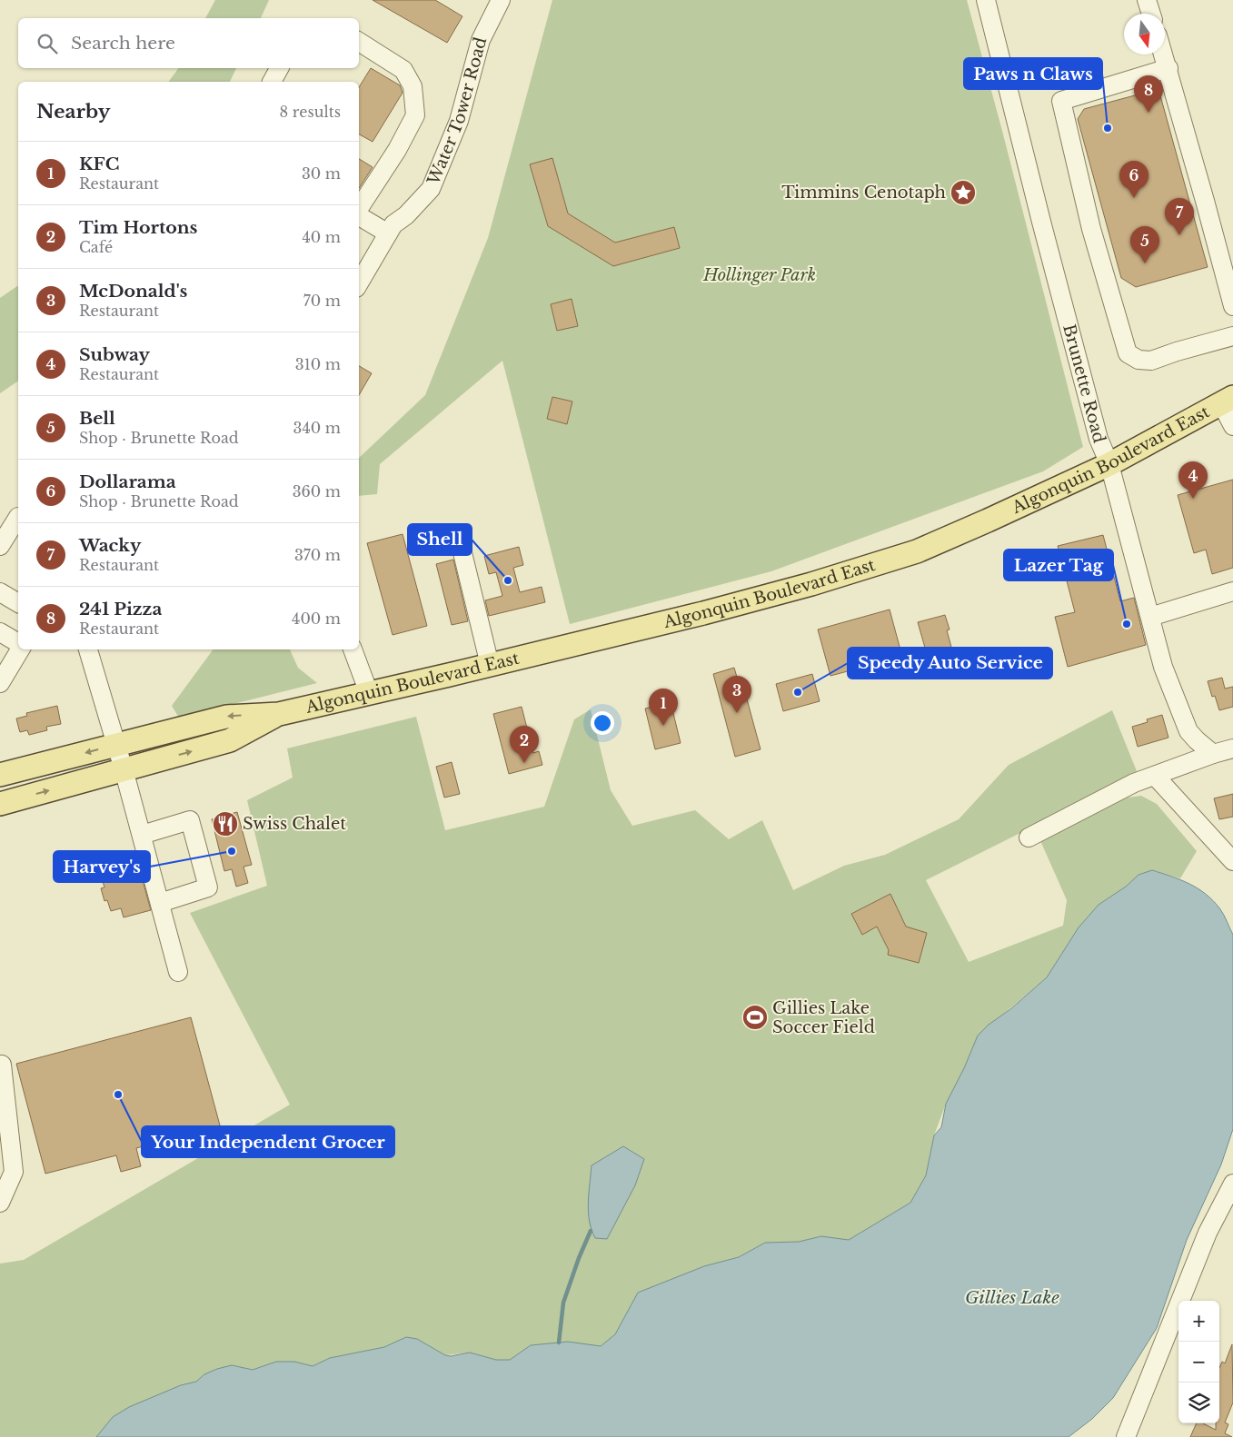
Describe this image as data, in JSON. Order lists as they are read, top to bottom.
{
  "streets": {
    "main road": ["Algonquin Boulevard East"],
    "street": ["Water Tower Road", "Brunette Road"]
  },
  "crossings": [
    ["Brunette Road", "Algonquin Boulevard East"]
  ],
  "water": ["Gillies Lake"],
  "parks": ["Hollinger Park"],
  "places": {
    "other": [
      "Paws n Claws",
      "Shell",
      "Lazer Tag",
      "Speedy Auto Service",
      "Harvey's",
      "Your Independent Grocer"
    ],
    "place": ["Timmins Cenotaph"],
    "restaurant": ["Swiss Chalet"],
    "sports": ["Gillies Lake Soccer Field"]
  },
  "north": "bottom",
  "page": {
    "search": "Search here",
    "pins": [
      "8",
      "6",
      "7",
      "5",
      "4",
      "3",
      "1",
      "2"
    ],
    "heading": ["Nearby", "8 results"],
    "list": [
      {
        "mark": "1",
        "name": "KFC",
        "note": "Restaurant",
        "value": "30 m"
      },
      {
        "mark": "2",
        "name": "Tim Hortons",
        "note": "Café",
        "value": "40 m"
      },
      {
        "mark": "3",
        "name": "McDonald's",
        "note": "Restaurant",
        "value": "70 m"
      },
      {
        "mark": "4",
        "name": "Subway",
        "note": "Restaurant",
        "value": "310 m"
      },
      {
        "mark": "5",
        "name": "Bell",
        "note": "Shop · Brunette Road",
        "value": "340 m"
      },
      {
        "mark": "6",
        "name": "Dollarama",
        "note": "Shop · Brunette Road",
        "value": "360 m"
      },
      {
        "mark": "7",
        "name": "Wacky",
        "note": "Restaurant",
        "value": "370 m"
      },
      {
        "mark": "8",
        "name": "241 Pizza",
        "note": "Restaurant",
        "value": "400 m"
      }
    ],
    "map_buttons": ["+", "−"]
  }
}
